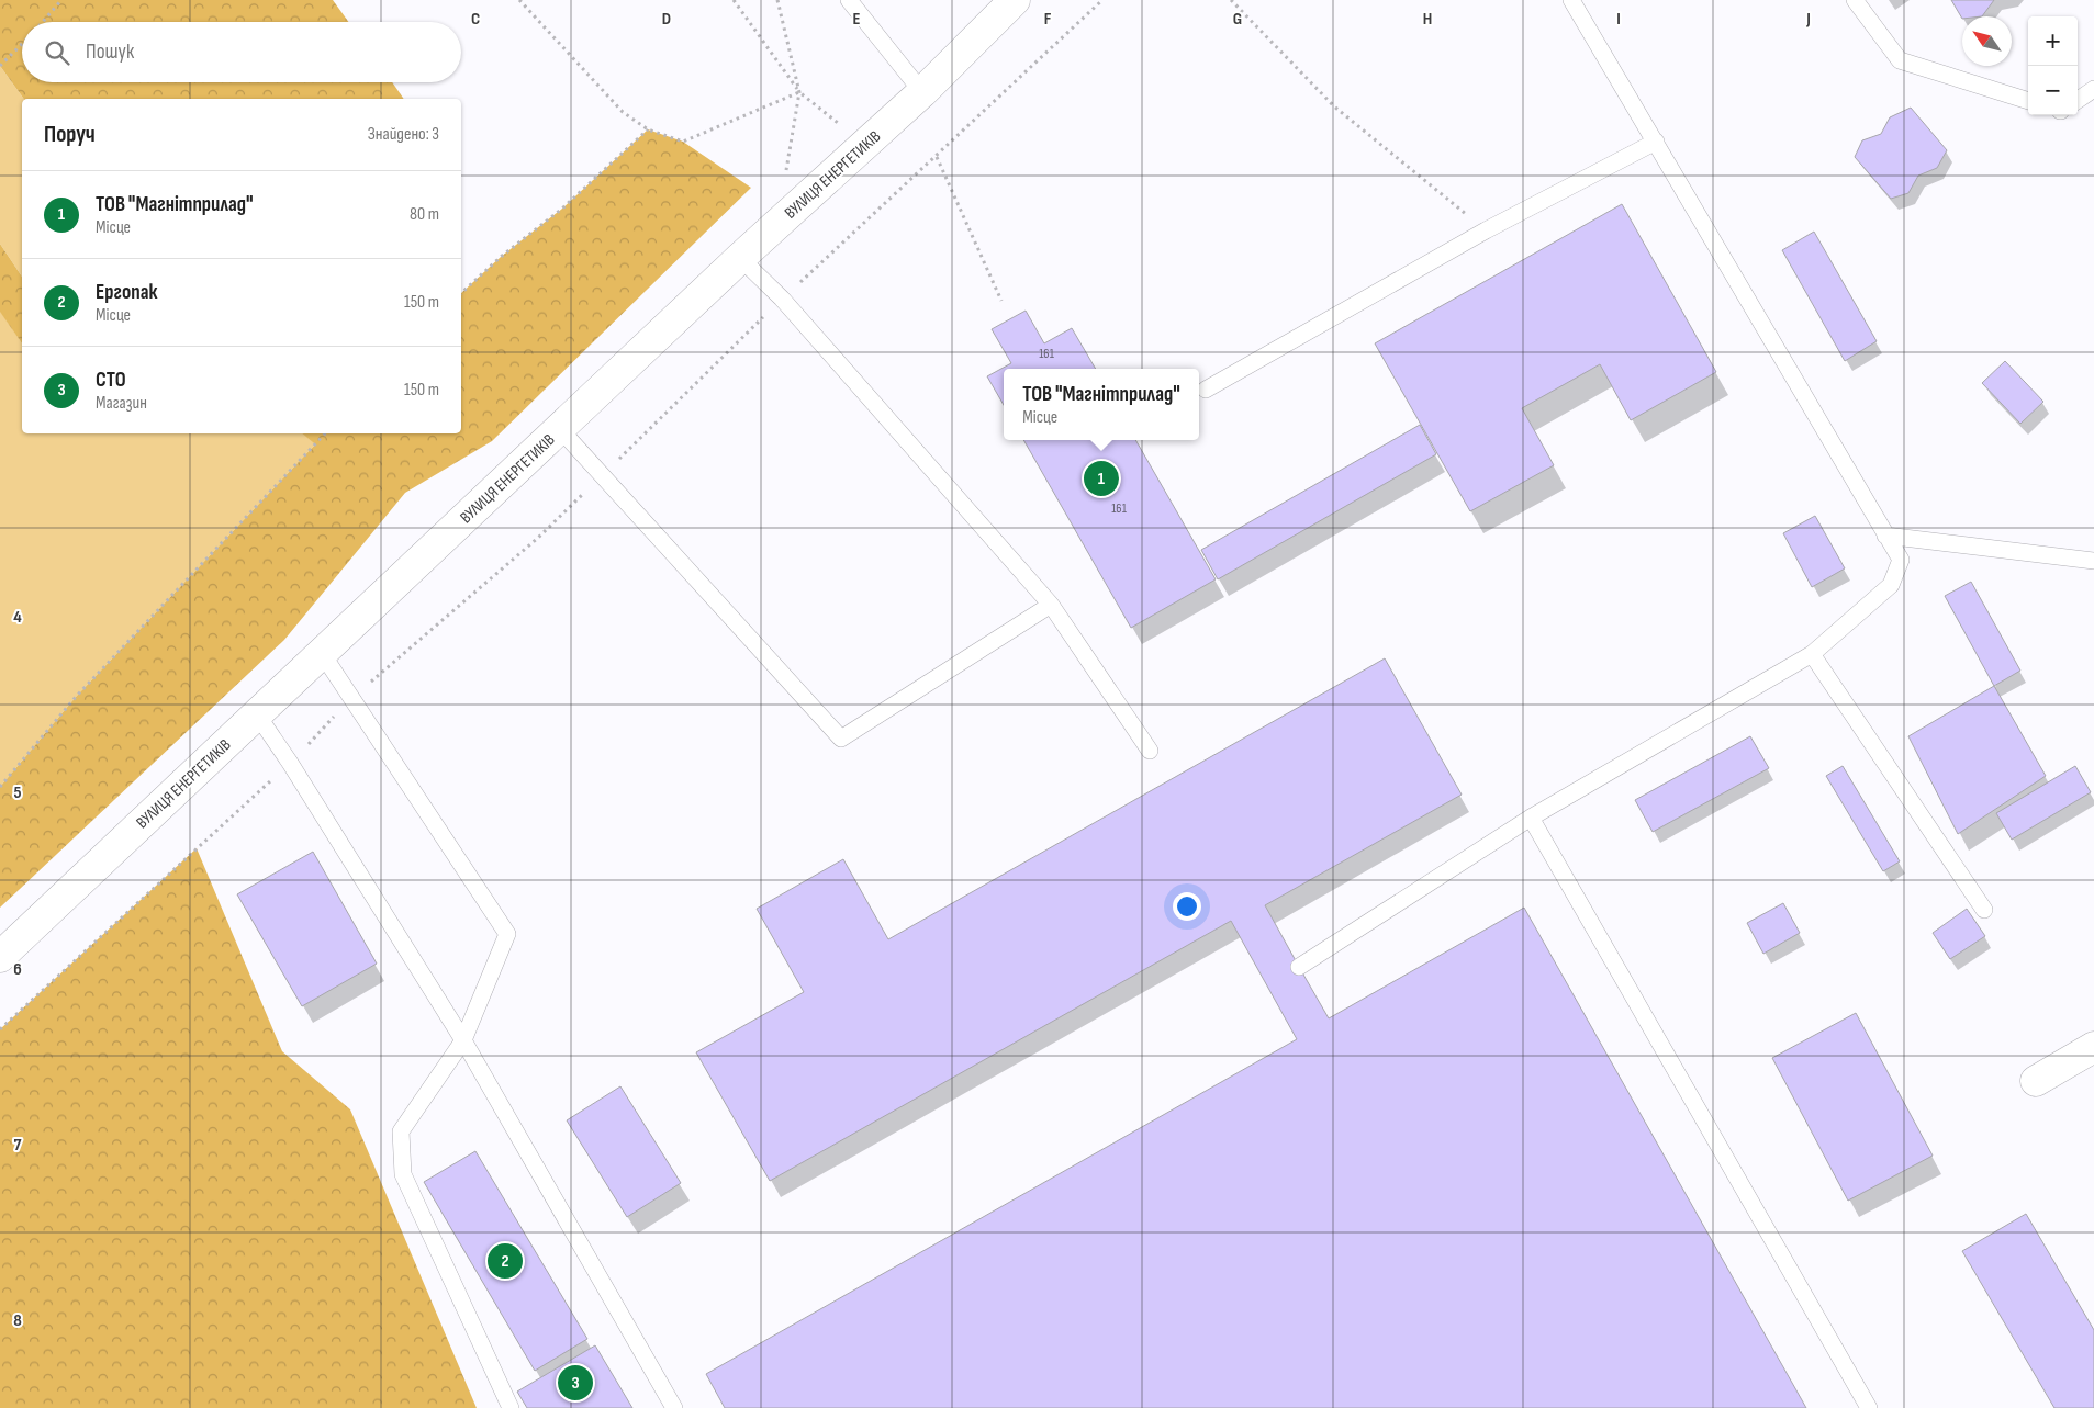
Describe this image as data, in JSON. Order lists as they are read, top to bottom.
{
  "streets": {
    "main road": ["ВУЛИЦЯ ЕНЕРГЕТИКІВ"]
  },
  "house_numbers": ["161", "161"],
  "north": "top left",
  "page": {
    "map_buttons": ["+", "−"],
    "search": "Пошук",
    "heading": ["Поруч", "Знайдено: 3"],
    "list": [
      {
        "mark": "1",
        "name": "ТОВ \"Магнітприлад\"",
        "note": "Місце",
        "value": "80 m"
      },
      {
        "mark": "2",
        "name": "Ергопак",
        "note": "Місце",
        "value": "150 m"
      },
      {
        "mark": "3",
        "name": "СТО",
        "note": "Магазин",
        "value": "150 m"
      }
    ],
    "popup": ["ТОВ \"Магнітприлад\"", "Місце"],
    "pins": ["1", "2", "3"]
  },
  "grid": {
    "columns": [
      "C",
      "D",
      "E",
      "F",
      "G",
      "H",
      "I",
      "J"
    ],
    "rows": [
      "4",
      "5",
      "6",
      "7",
      "8"
    ]
  }
}
